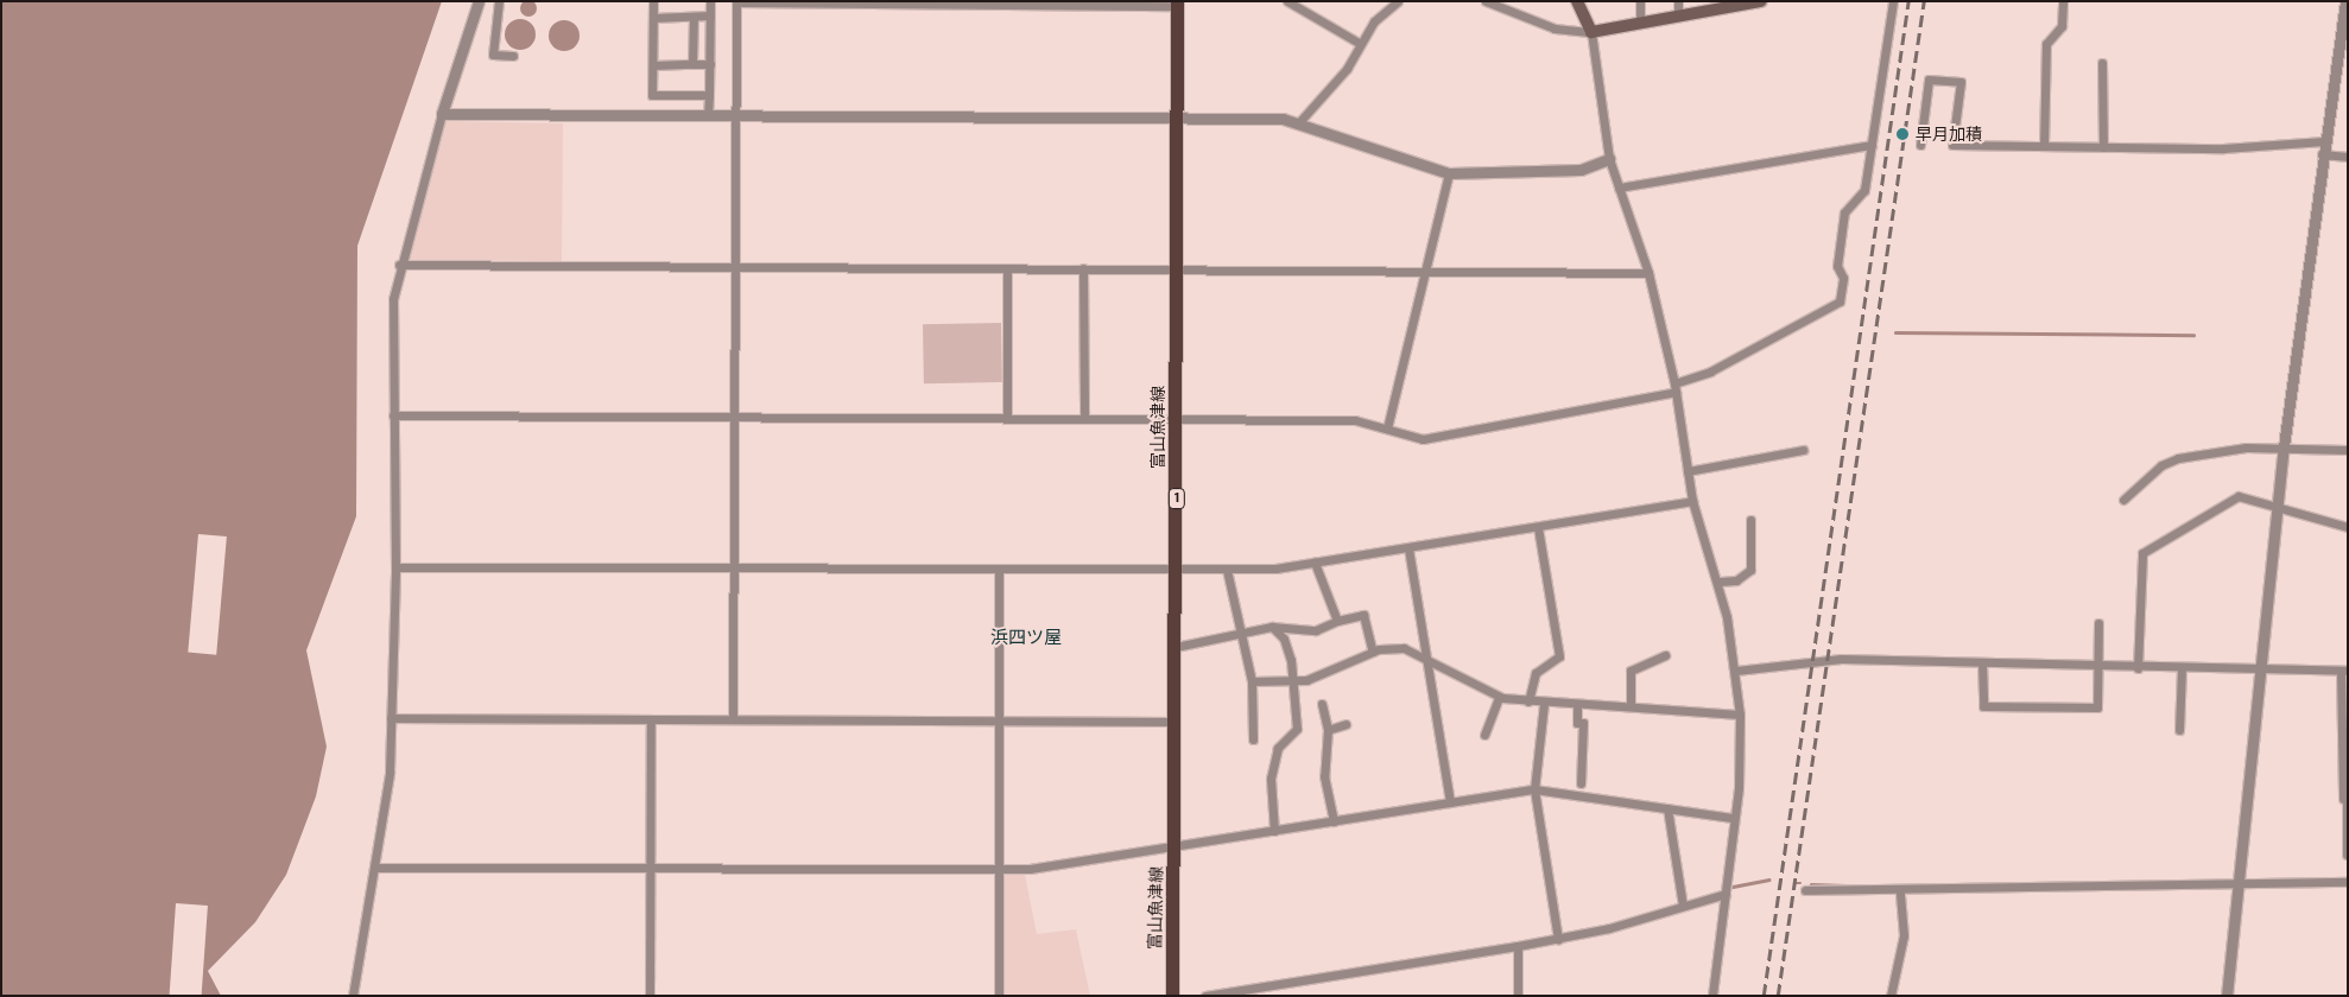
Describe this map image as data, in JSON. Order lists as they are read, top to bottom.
{
  "streets": {
    "main road": ["富山魚津線", "1"]
  },
  "districts": ["浜四ツ屋"],
  "places": ["早月加積"]
}
